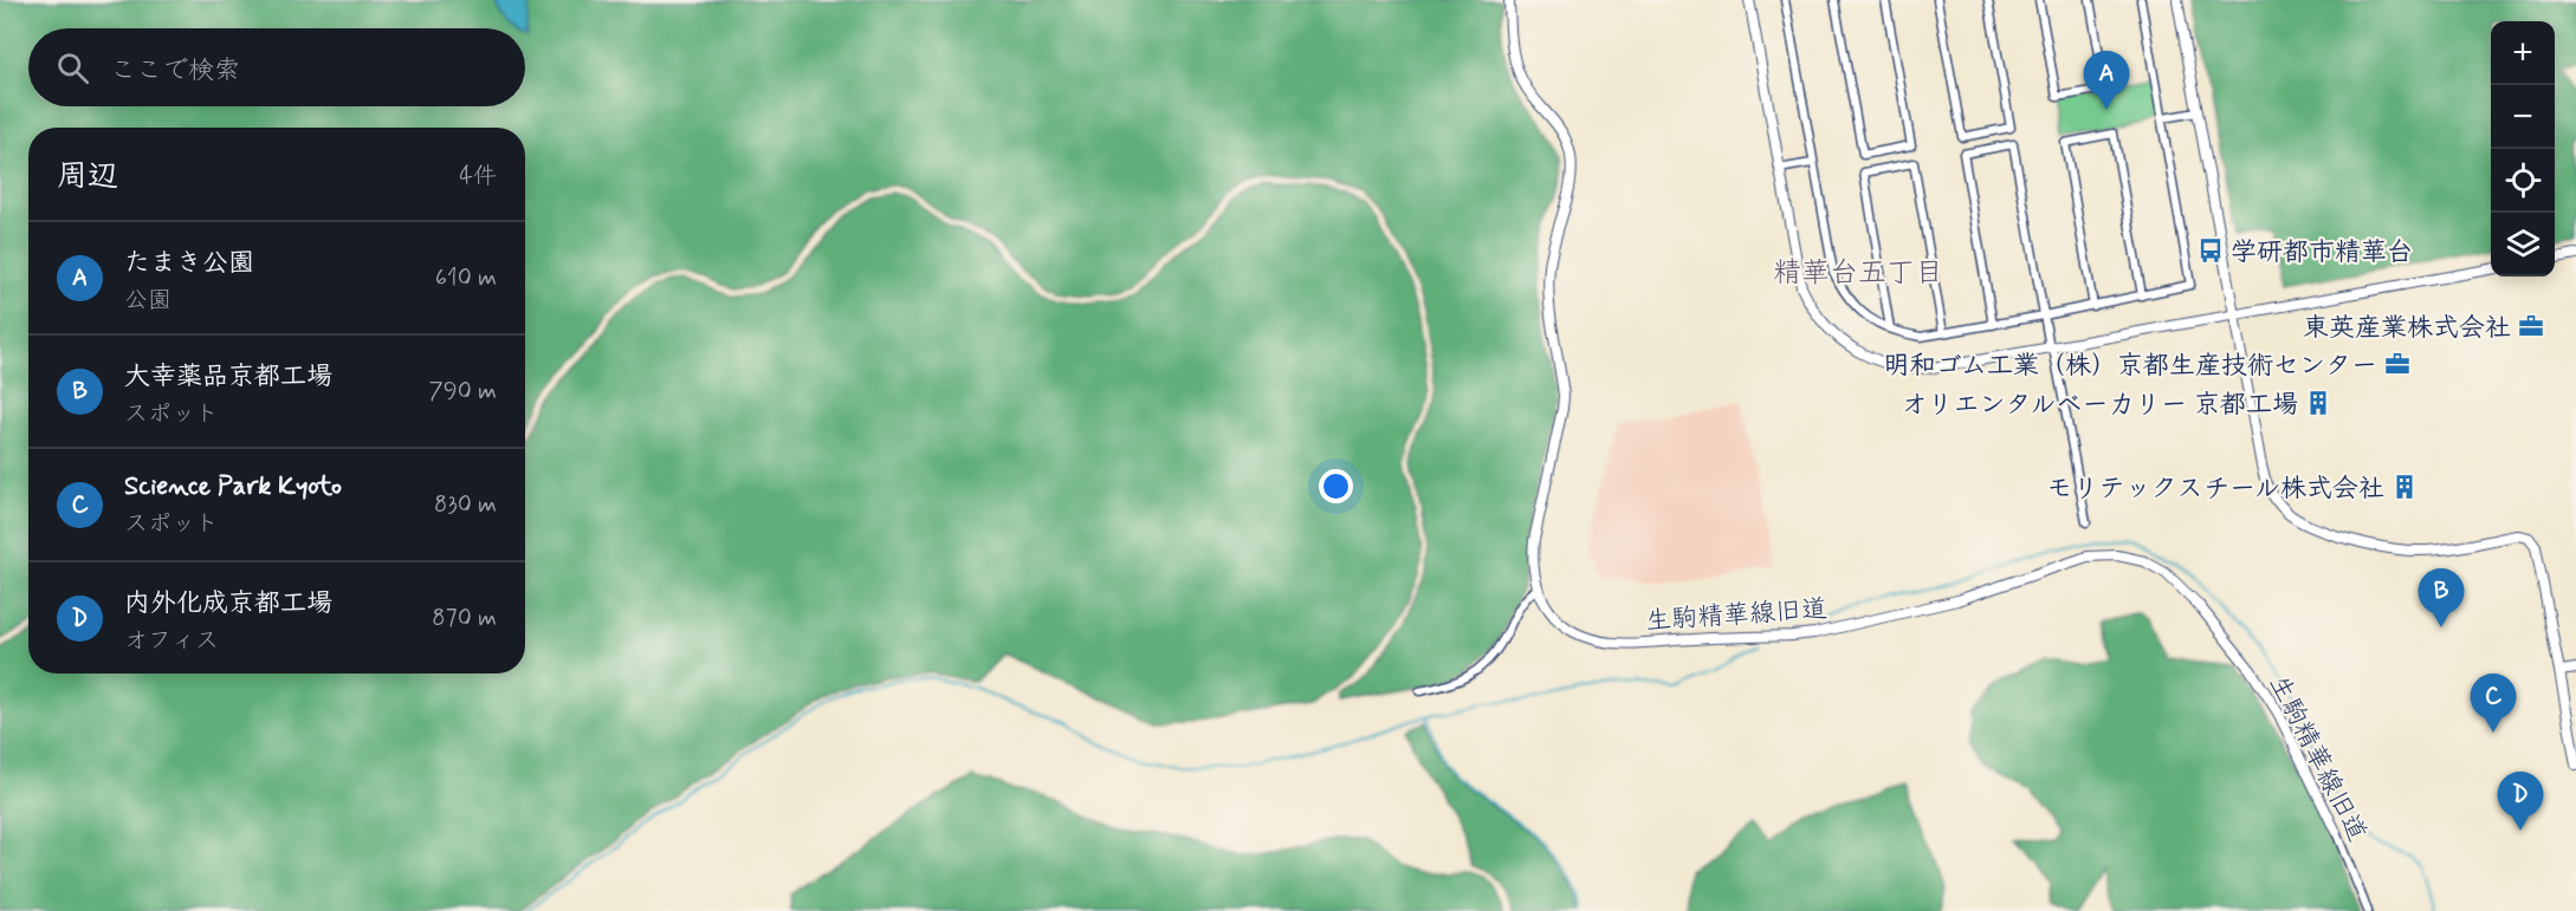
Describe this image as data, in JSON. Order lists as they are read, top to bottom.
{
  "streets": {
    "street": ["生駒精華線旧道"]
  },
  "districts": ["精華台五丁目"],
  "places": {
    "bus stop": ["学研都市精華台"],
    "office": ["東英産業株式会社", "明和ゴム工業（株）京都生産技術センター"],
    "building": ["オリエンタルベーカリー 京都工場", "モリテックスチール株式会社"]
  },
  "page": {
    "map_buttons": ["+", "−"],
    "search": "ここで検索",
    "pins": [
      "A",
      "B",
      "C",
      "D"
    ],
    "heading": ["周辺", "4件"],
    "list": [
      {
        "mark": "A",
        "name": "たまき公園",
        "note": "公園",
        "value": "610 m"
      },
      {
        "mark": "B",
        "name": "大幸薬品京都工場",
        "note": "スポット",
        "value": "790 m"
      },
      {
        "mark": "C",
        "name": "Science Park Kyoto",
        "note": "スポット",
        "value": "830 m"
      },
      {
        "mark": "D",
        "name": "内外化成京都工場",
        "note": "オフィス",
        "value": "870 m"
      }
    ]
  }
}
